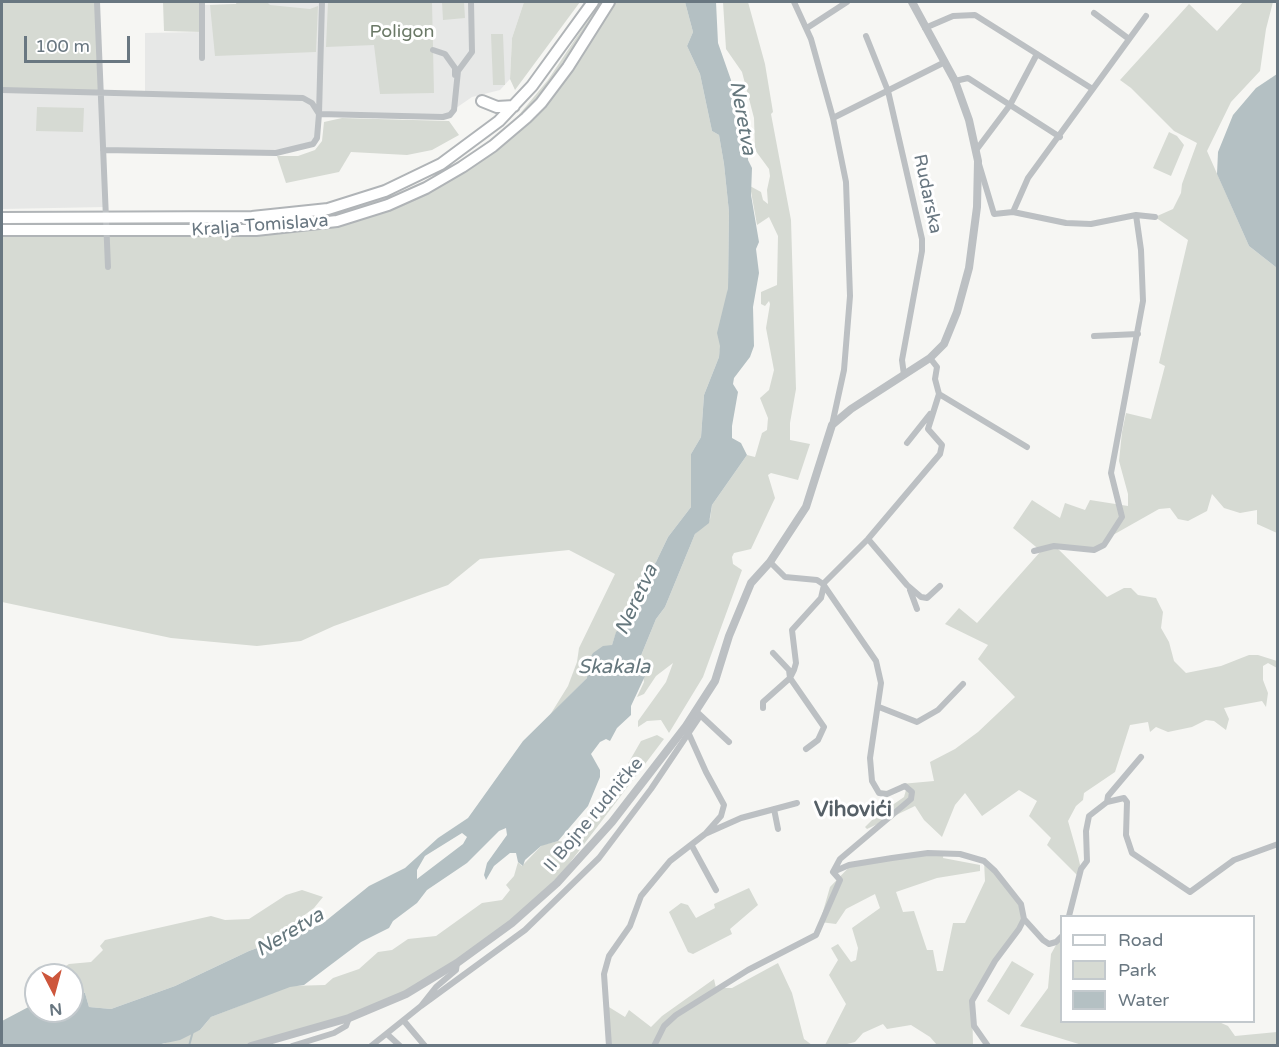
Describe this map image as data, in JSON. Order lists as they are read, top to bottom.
{
  "streets": {
    "main road": ["Kralja Tomislava"],
    "street": ["Rudarska", "II Bojne rudničke"]
  },
  "districts": ["Vihovići"],
  "water": ["Neretva", "Skakala"],
  "parks": ["Poligon"],
  "legend": ["Road", "Park", "Water"],
  "scale_bar": "100 m",
  "north": "bottom"
}
